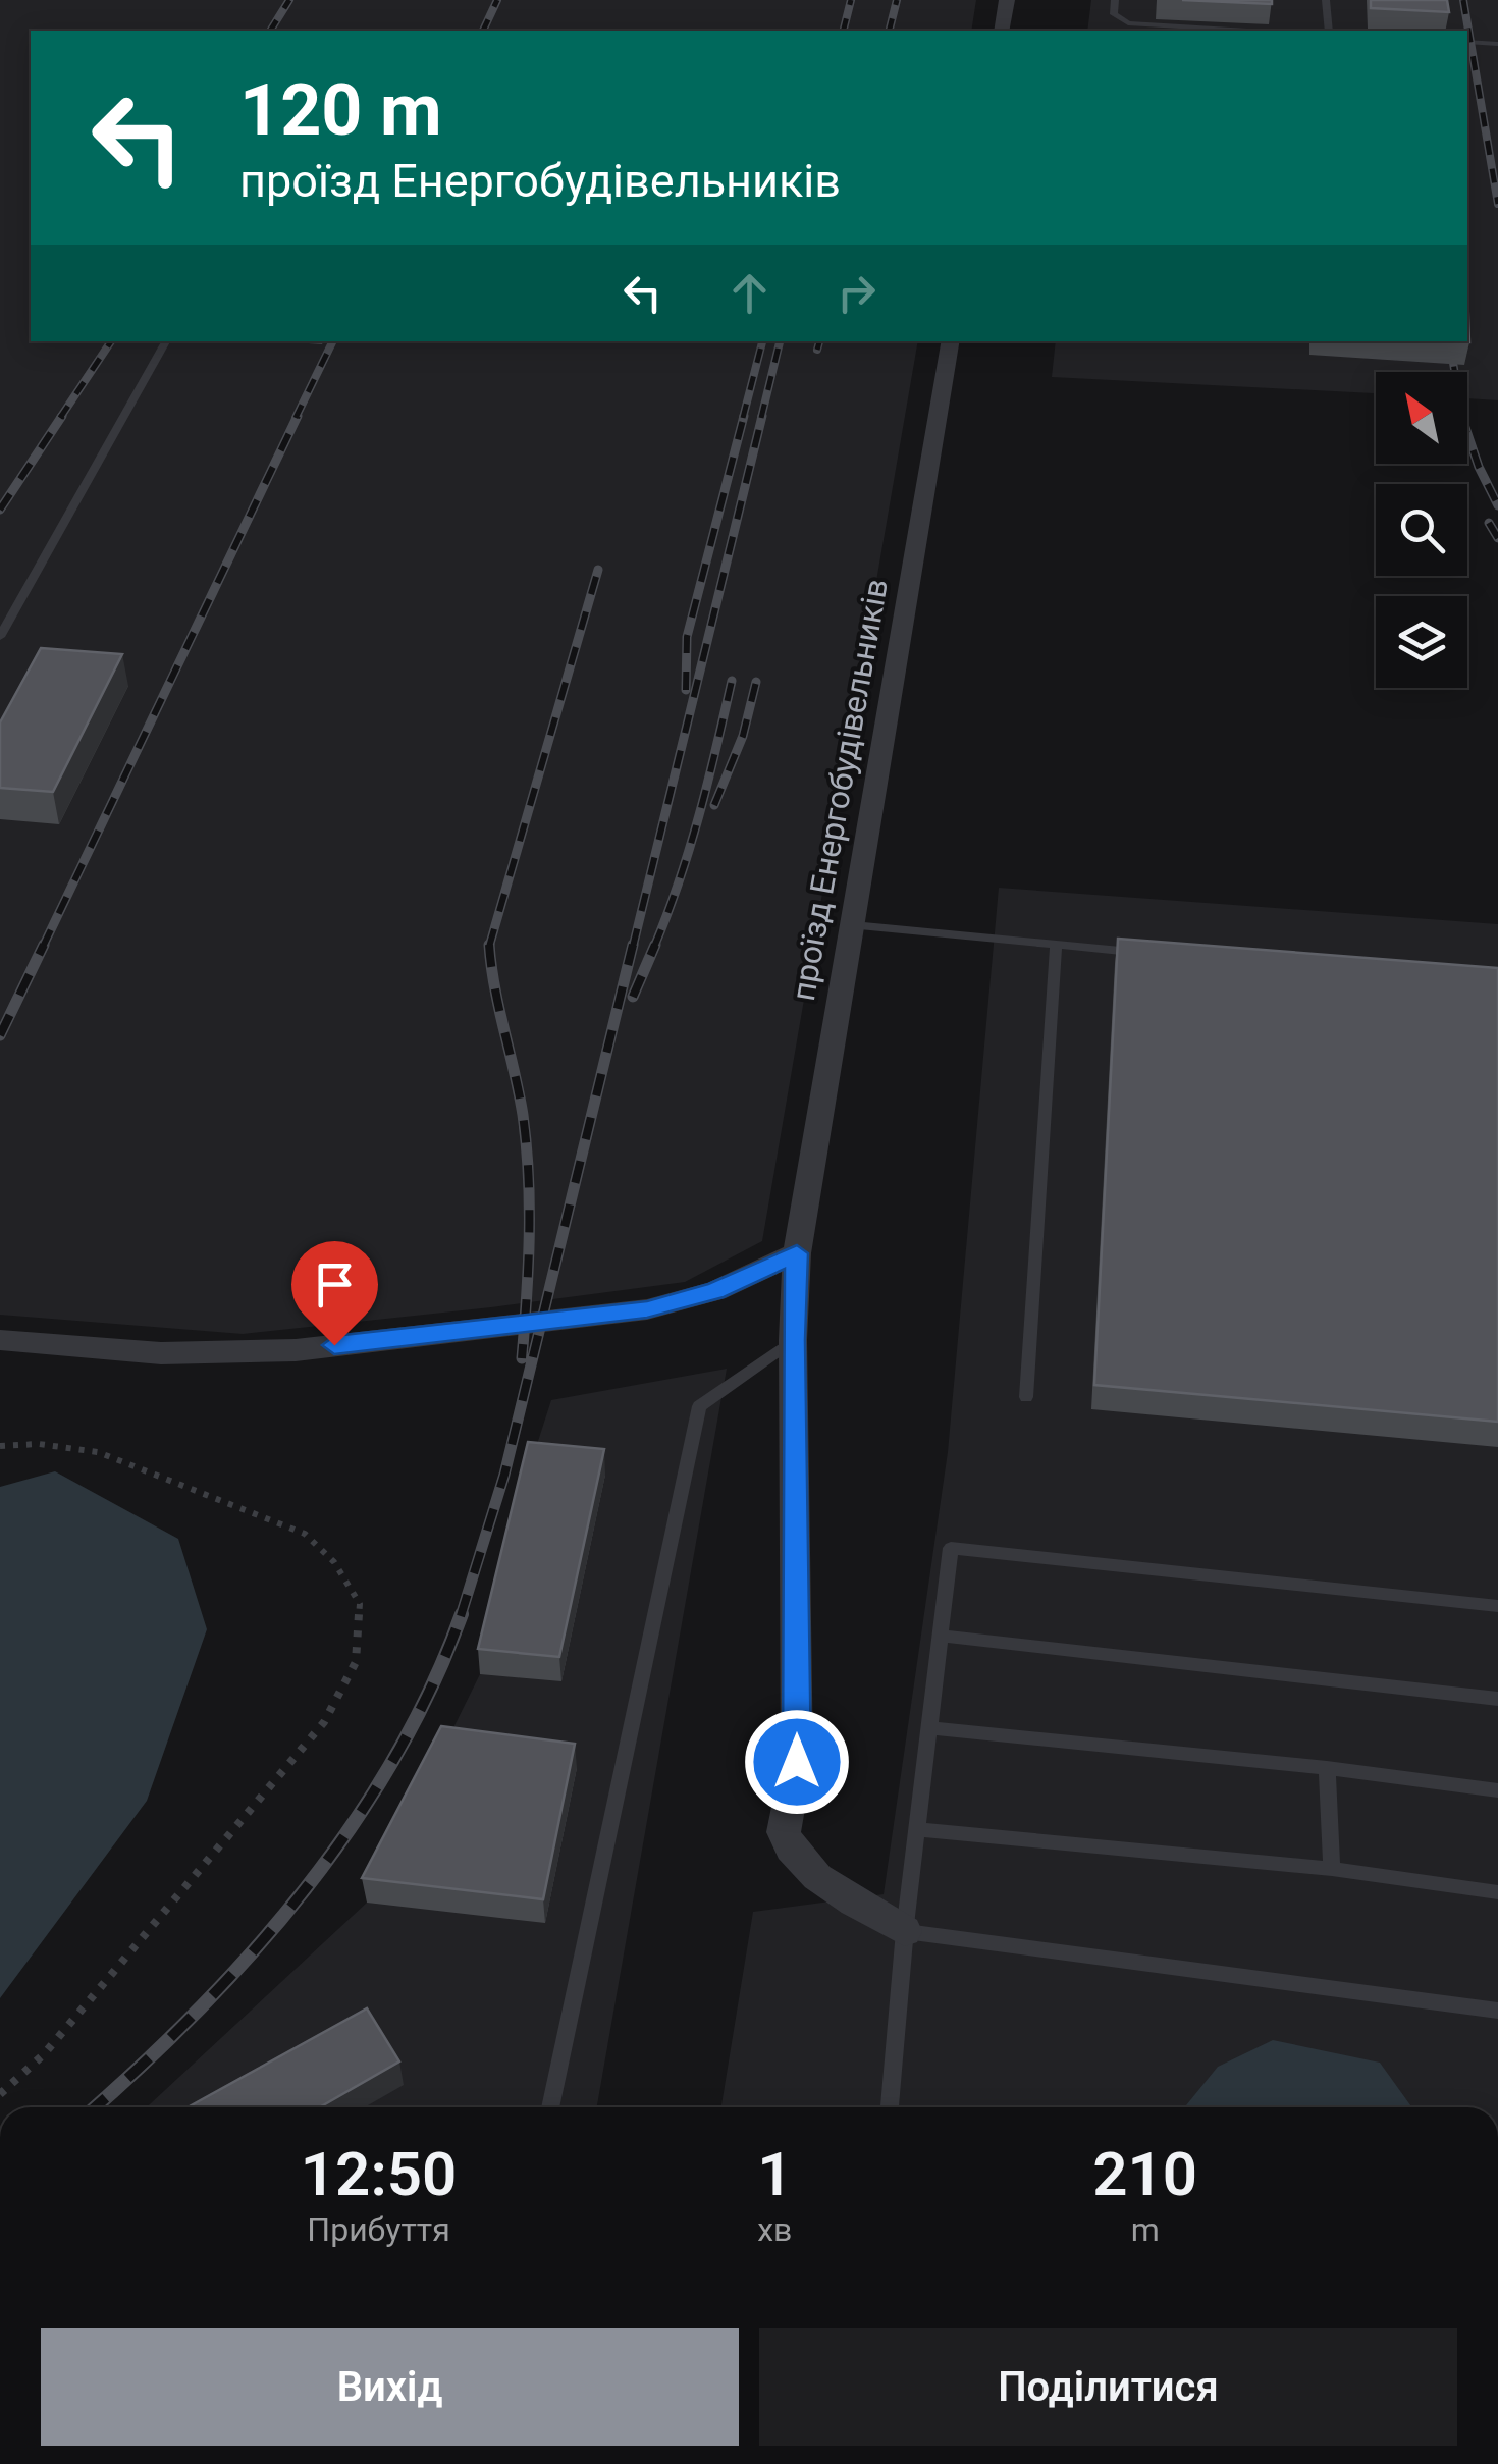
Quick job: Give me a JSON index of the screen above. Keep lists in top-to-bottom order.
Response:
{
  "streets": {
    "street": ["проїзд Енергобудівельників"]
  },
  "north": "top left",
  "page": {
    "turn": ["120 m", "проїзд Енергобудівельників"],
    "eta": [
      "12:50",
      "Прибуття",
      "1",
      "хв",
      "210",
      "m"
    ],
    "buttons": ["Вихід", "Поділитися"]
  }
}
